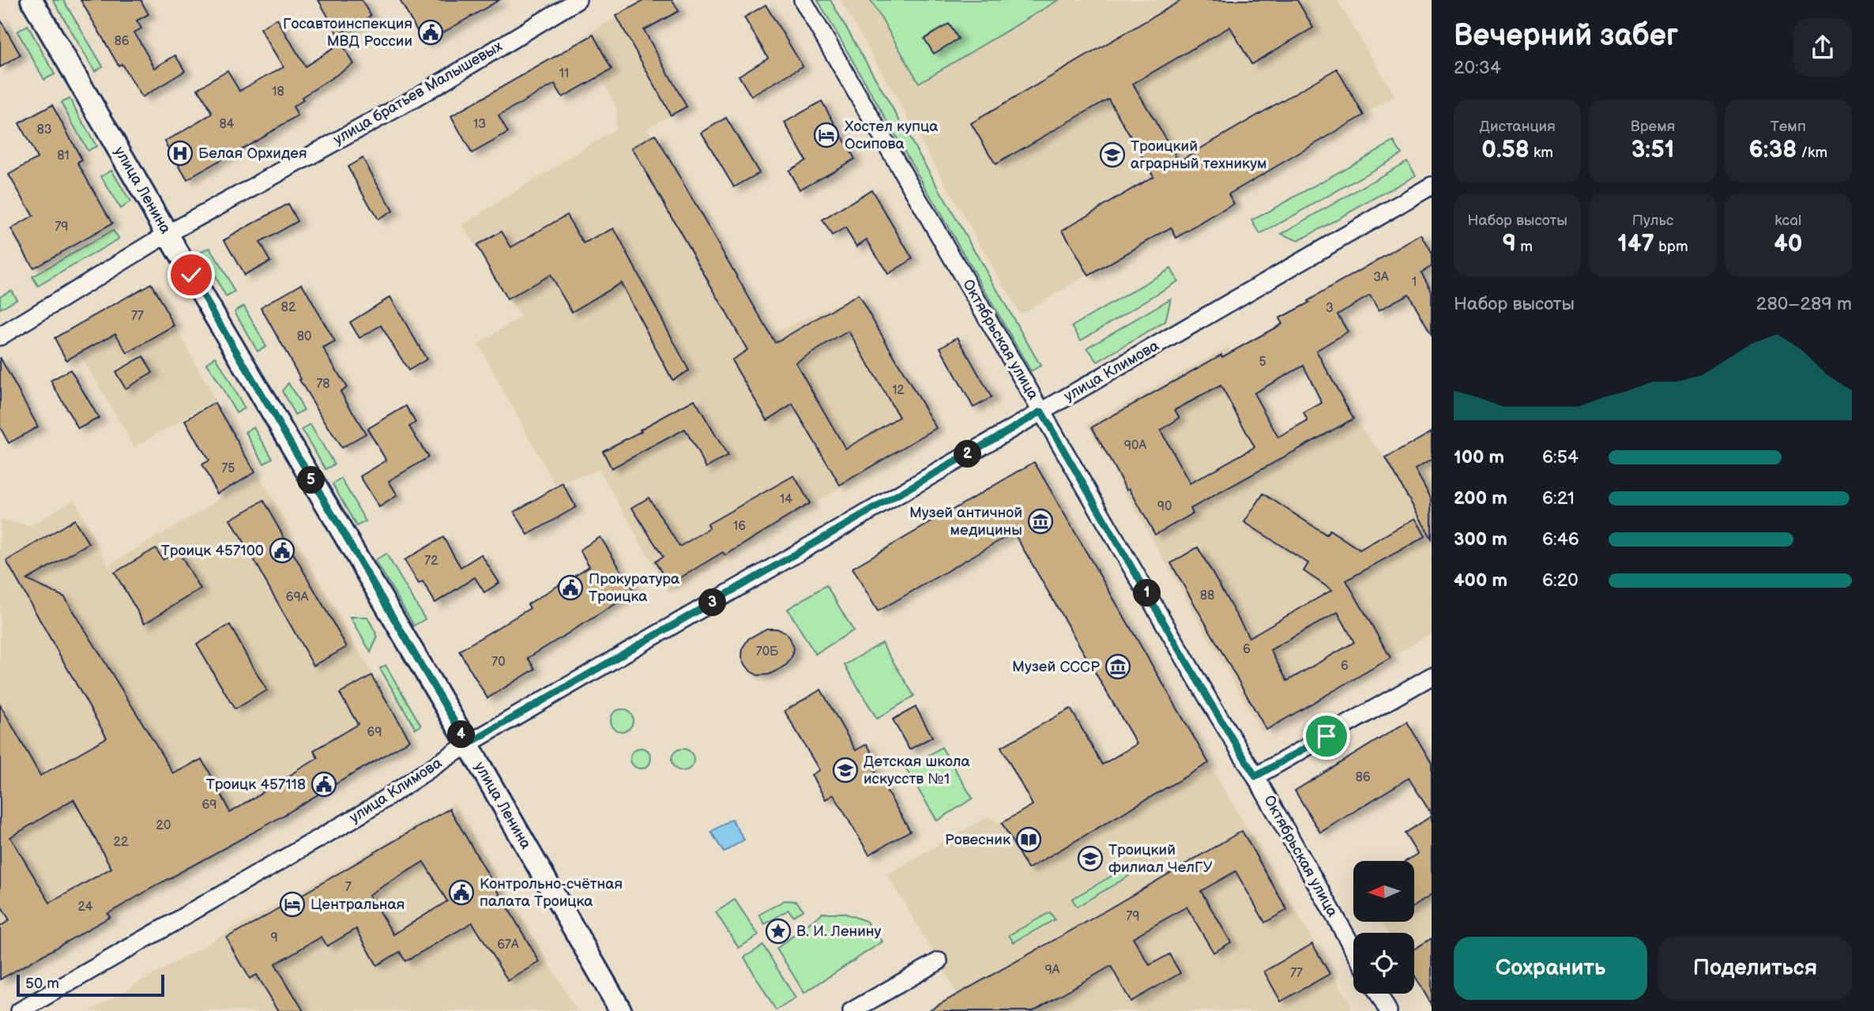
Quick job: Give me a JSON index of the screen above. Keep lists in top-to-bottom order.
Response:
{
  "streets": {
    "street": [
      "улица братьев Малышевых",
      "улица Ленина",
      "Октябрьская улица",
      "улица Климова"
    ]
  },
  "crossings": [
    ["улица братьев Малышевых", "улица Ленина"],
    ["улица Ленина", "улица Климова"],
    ["Октябрьская улица", "улица Климова"]
  ],
  "places": {
    "public building": [
      "Госавтоинспекция МВД России",
      "Троицк 457100",
      "Прокуратура Троицка",
      "Троицк 457118",
      "Контрольно-счётная палата Троицка"
    ],
    "hotel": ["Хостел купца Осипова", "Центральная"],
    "hospital": ["Белая Орхидея"],
    "school or university": ["Троицкий аграрный техникум", "Детская школа искусств №1", "Троицкий филиал ЧелГУ"],
    "museum": ["Музей античной медицины", "Музей СССР"],
    "library": ["Ровесник"],
    "place": ["В. И. Ленину"]
  },
  "house_numbers": [
    "86",
    "11",
    "18",
    "84",
    "13",
    "83",
    "81",
    "79",
    "3А",
    "1",
    "82",
    "3",
    "77",
    "80",
    "5",
    "78",
    "12",
    "90А",
    "75",
    "14",
    "90",
    "16",
    "72",
    "88",
    "69А",
    "6",
    "70Б",
    "70",
    "6",
    "69",
    "86",
    "69",
    "20",
    "22",
    "7",
    "24",
    "79",
    "9",
    "67А",
    "9А",
    "77"
  ],
  "scale_bar": "50 m",
  "north": "left",
  "page": {
    "heading": ["Вечерний забег", "20:34"],
    "stats": [
      ["Дистанция", "0.58 km"],
      ["Время", "3:51"],
      ["Темп", "6:38 /km"],
      ["Набор высоты", "9 m"],
      ["Пульс", "147 bpm"],
      ["kcal", "40"]
    ],
    "chart": ["Набор высоты", "280–289 m"],
    "list": [
      {
        "name": "100 m",
        "note": "6:54"
      },
      {
        "name": "200 m",
        "note": "6:21"
      },
      {
        "name": "300 m",
        "note": "6:46"
      },
      {
        "name": "400 m",
        "note": "6:20"
      }
    ],
    "pins": [
      "2",
      "5",
      "1",
      "3",
      "4"
    ],
    "buttons": ["Сохранить", "Поделиться"],
    "scale": "50 m"
  }
}
